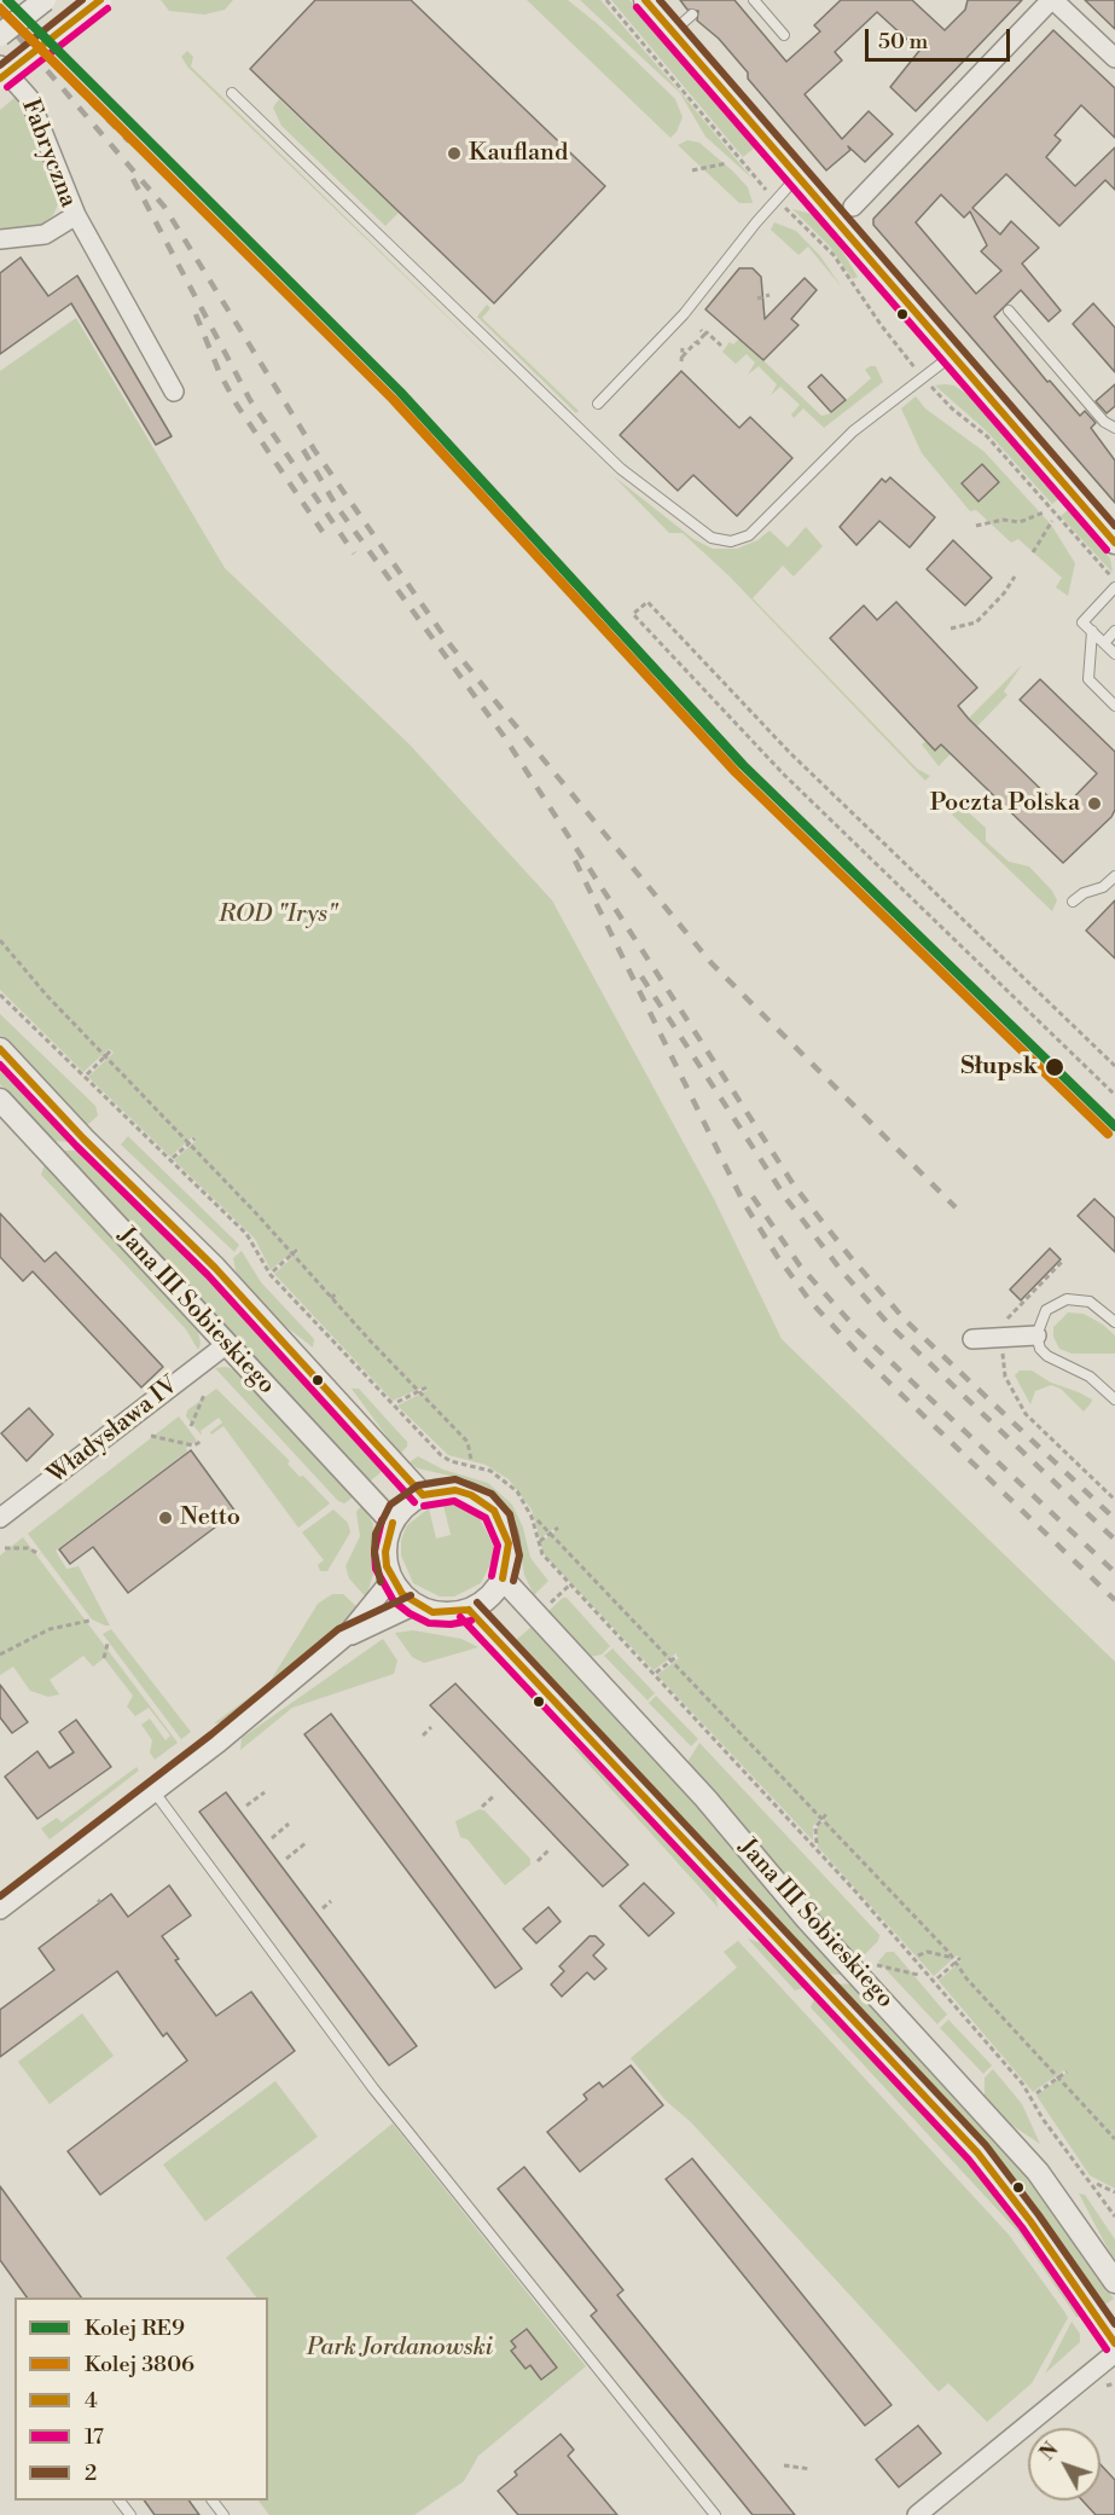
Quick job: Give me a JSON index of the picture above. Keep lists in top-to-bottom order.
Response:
{
  "streets": {
    "street": ["Fabryczna", "Jana III Sobieskiego", "Władysława IV"]
  },
  "crossings": [
    ["Jana III Sobieskiego", "Władysława IV"]
  ],
  "parks": ["ROD \"Irys\"", "Park Jordanowski"],
  "places": [
    "Kaufland",
    "Poczta Polska",
    "Słupsk",
    "Netto"
  ],
  "lines": [
    "rail line RE9",
    "transit line 4",
    "transit line 2",
    "transit line 17",
    "rail line 3806"
  ],
  "legend": [
    "Kolej RE9",
    "Kolej 3806",
    "4",
    "17",
    "2"
  ],
  "scale_bar": "50 m",
  "north": "top left"
}
